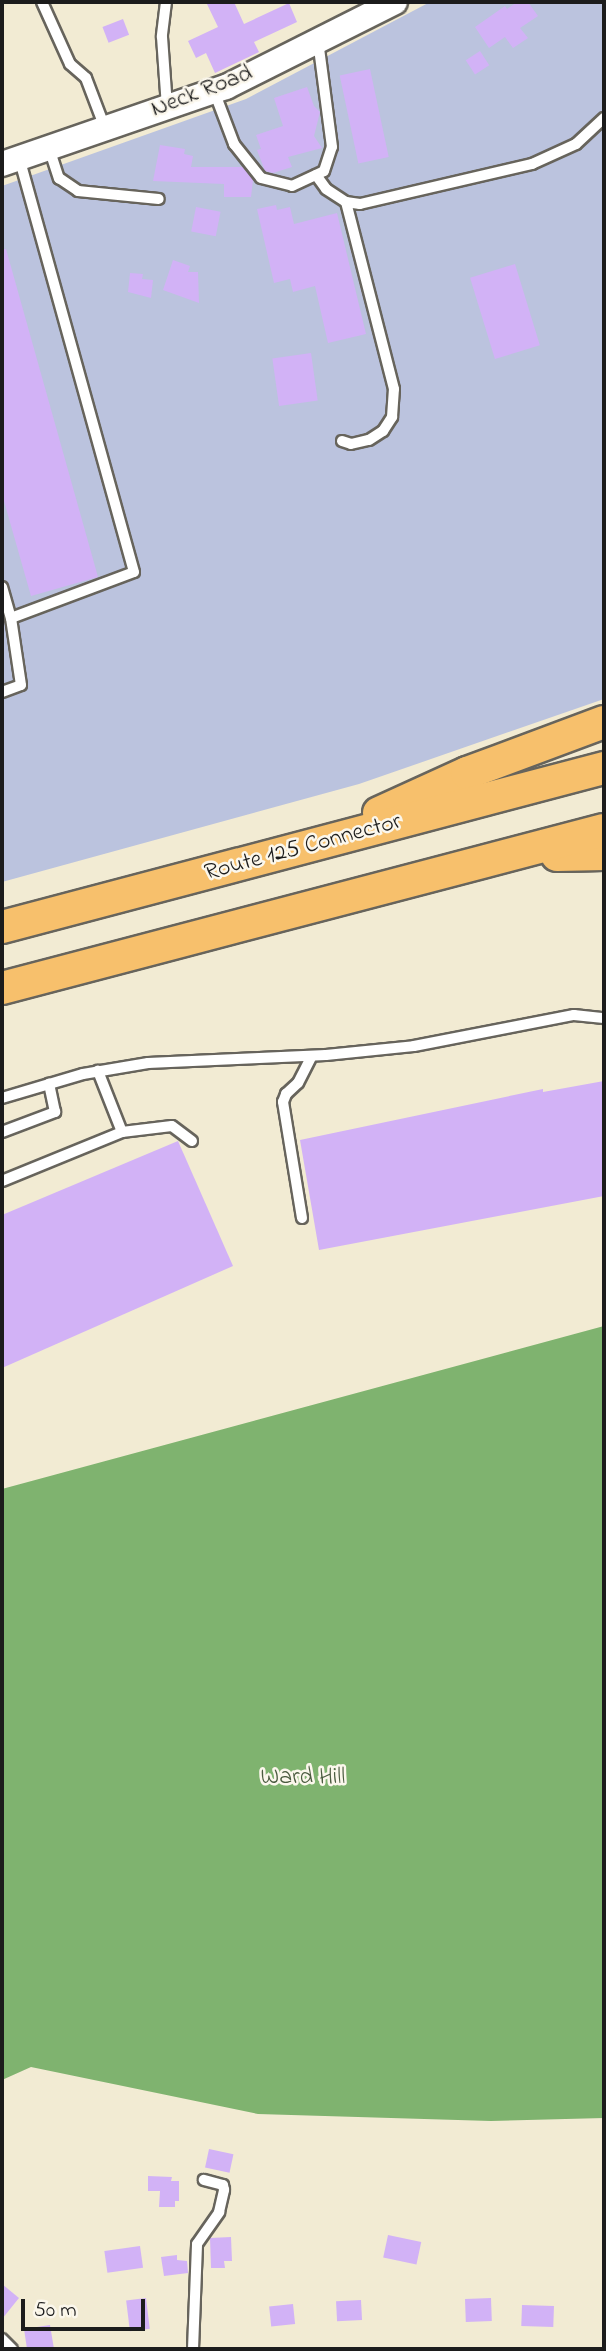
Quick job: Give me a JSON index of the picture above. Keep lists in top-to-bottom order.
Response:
{
  "streets": {
    "highway": ["Route 125 Connector"],
    "street": ["Neck Road"]
  },
  "parks": ["Ward Hill"],
  "scale_bar": "50 m"
}
